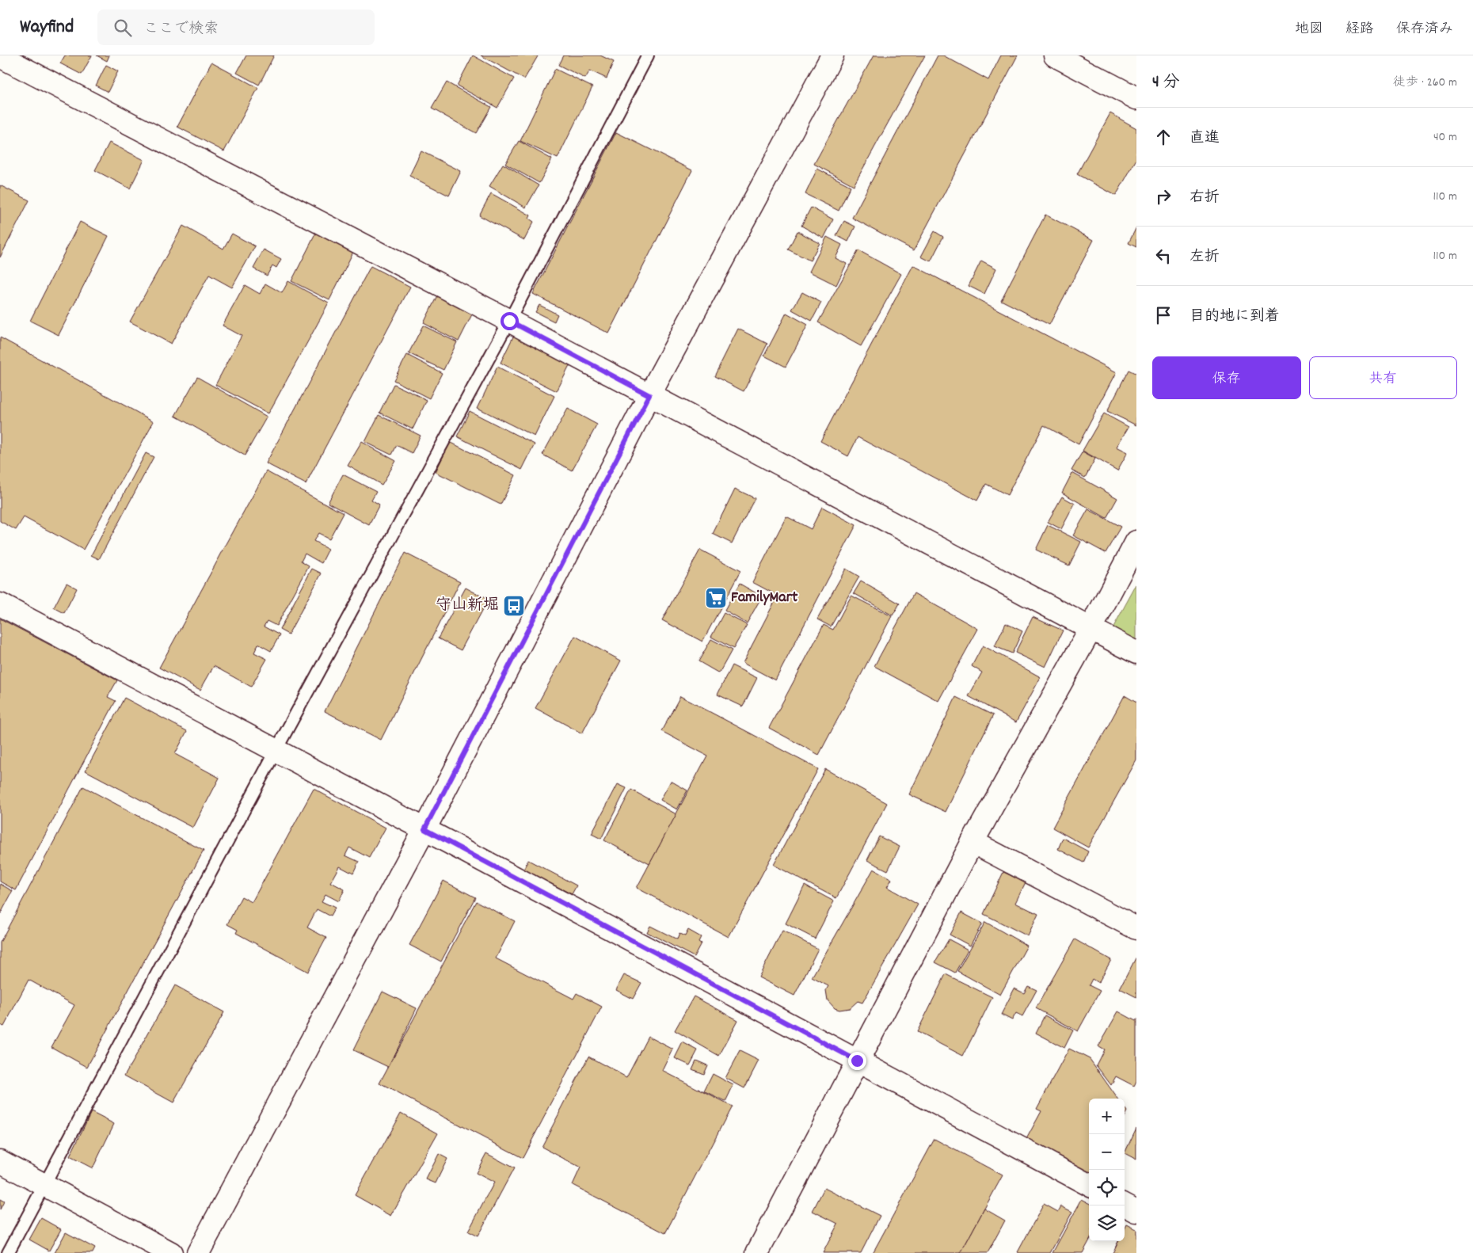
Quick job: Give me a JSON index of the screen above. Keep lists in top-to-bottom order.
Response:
{
  "places": {
    "supermarket": ["FamilyMart"],
    "bus stop": ["守山新堀"]
  },
  "page": {
    "header": "Wayfind",
    "search": "ここで検索",
    "nav": ["地図", "経路", "保存済み"],
    "heading": ["4 分", "徒歩 · 260 m"],
    "list": [
      ["直進", "40 m"],
      ["右折", "110 m"],
      ["左折", "110 m"],
      "目的地に到着"
    ],
    "buttons": ["保存", "共有"],
    "map_buttons": ["+", "−"]
  }
}
